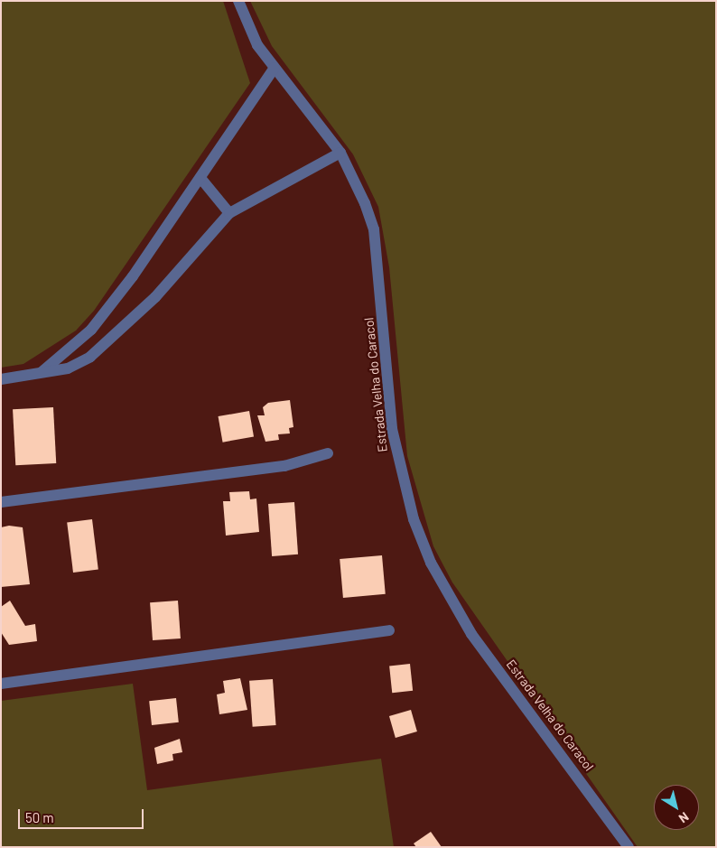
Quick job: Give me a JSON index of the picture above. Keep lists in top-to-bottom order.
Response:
{
  "streets": {
    "street": ["Estrada Velha do Caracol"]
  },
  "scale_bar": "50 m",
  "north": "bottom right"
}
